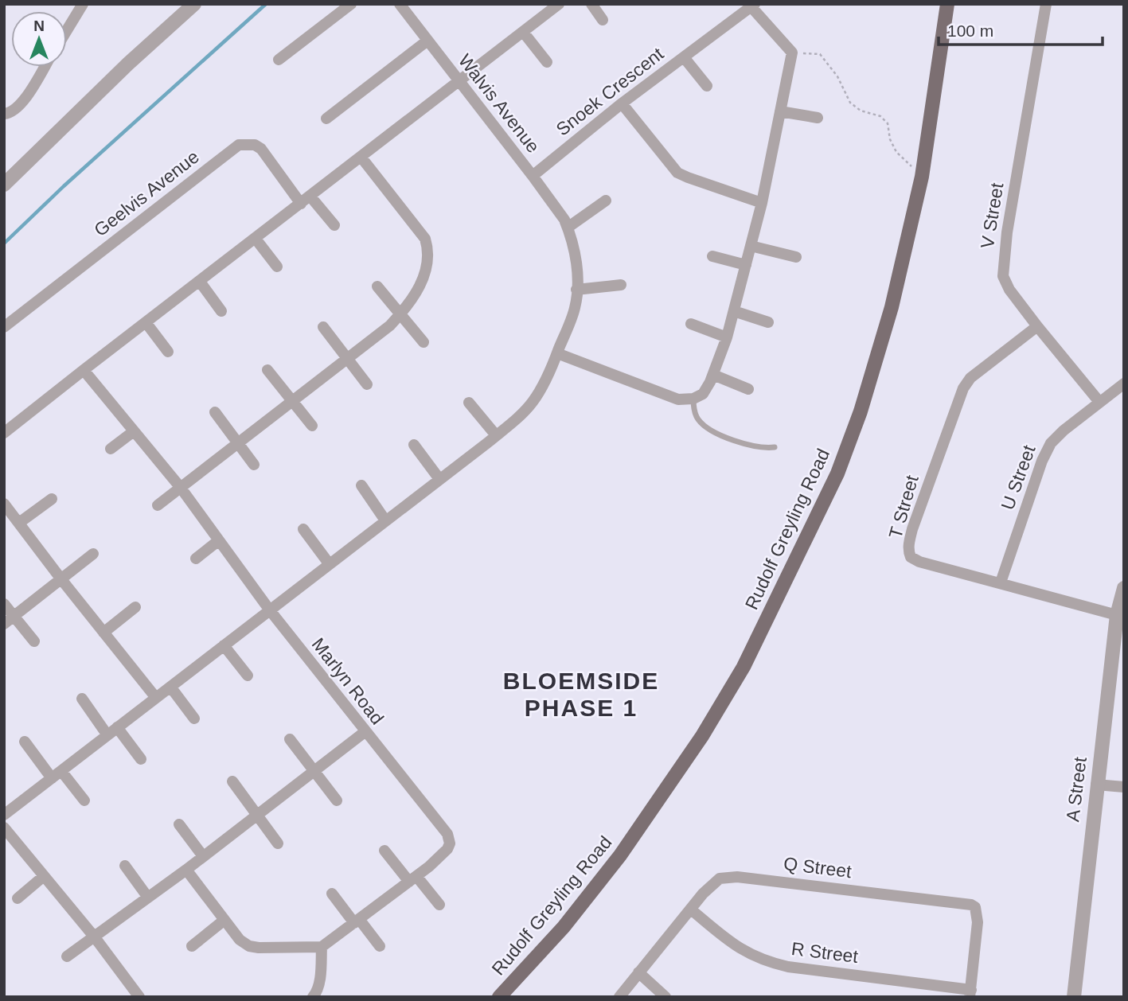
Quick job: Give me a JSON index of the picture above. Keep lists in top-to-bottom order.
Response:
{
  "streets": {
    "main road": ["Rudolf Greyling Road"],
    "street": [
      "Snoek Crescent",
      "Walvis Avenue",
      "Geelvis Avenue",
      "V Street",
      "U Street",
      "T Street",
      "Marlyn Road",
      "A Street",
      "Q Street",
      "R Street"
    ]
  },
  "crossings": [
    ["Snoek Crescent", "Walvis Avenue"],
    ["Walvis Avenue", "Marlyn Road"],
    ["V Street", "U Street"],
    ["V Street", "T Street"],
    ["U Street", "T Street"],
    ["T Street", "A Street"],
    ["Q Street", "R Street"]
  ],
  "districts": ["BLOEMSIDE PHASE 1"],
  "scale_bar": "100 m",
  "north": "top"
}
